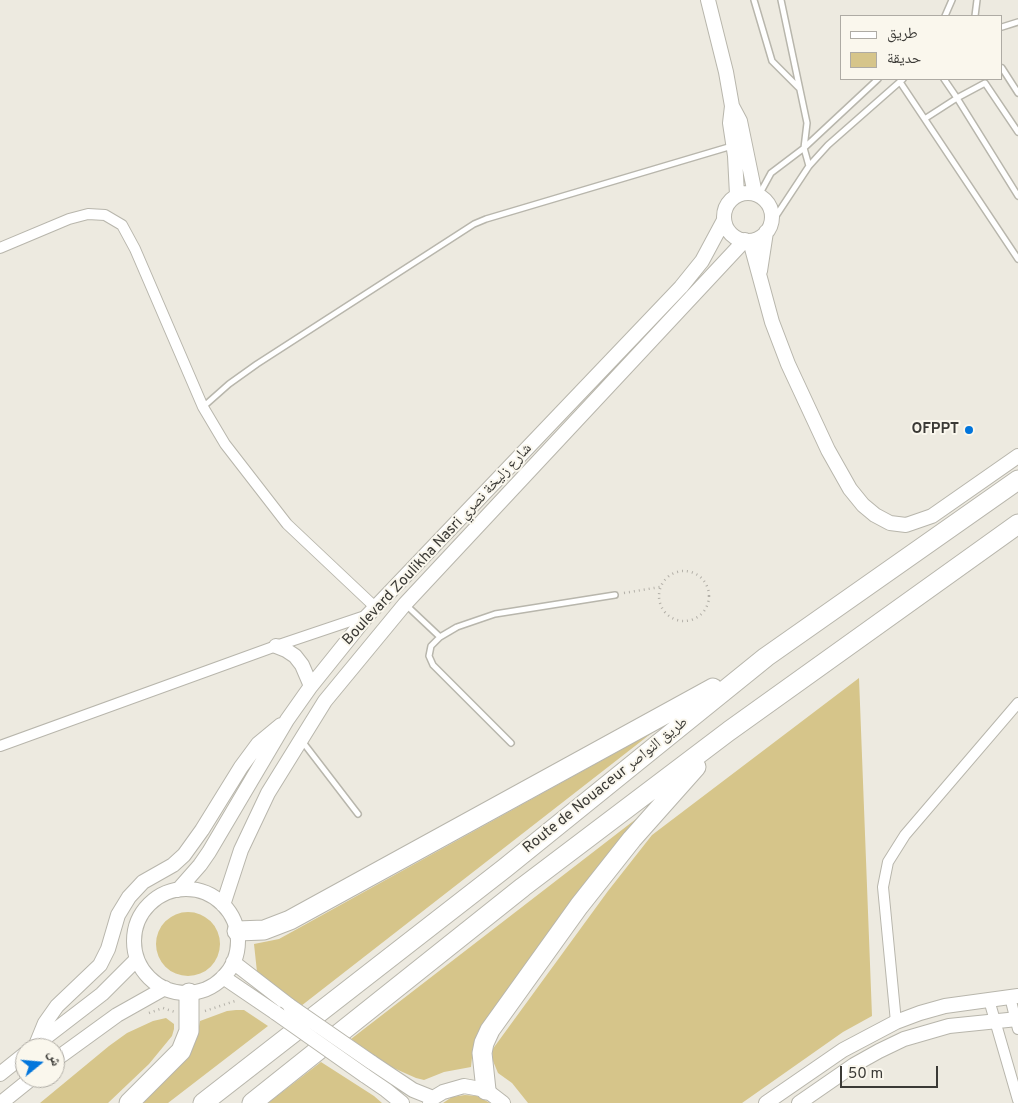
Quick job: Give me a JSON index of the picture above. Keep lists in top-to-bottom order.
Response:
{
  "streets": {
    "highway": ["Route de Nouaceur طريق النواصر"],
    "street": ["Boulevard Zoulikha Nasri شارع زليخة نصري"]
  },
  "places": ["OFPPT"],
  "legend": ["طريق", "حديقة"],
  "scale_bar": "50 m",
  "north": "right"
}
